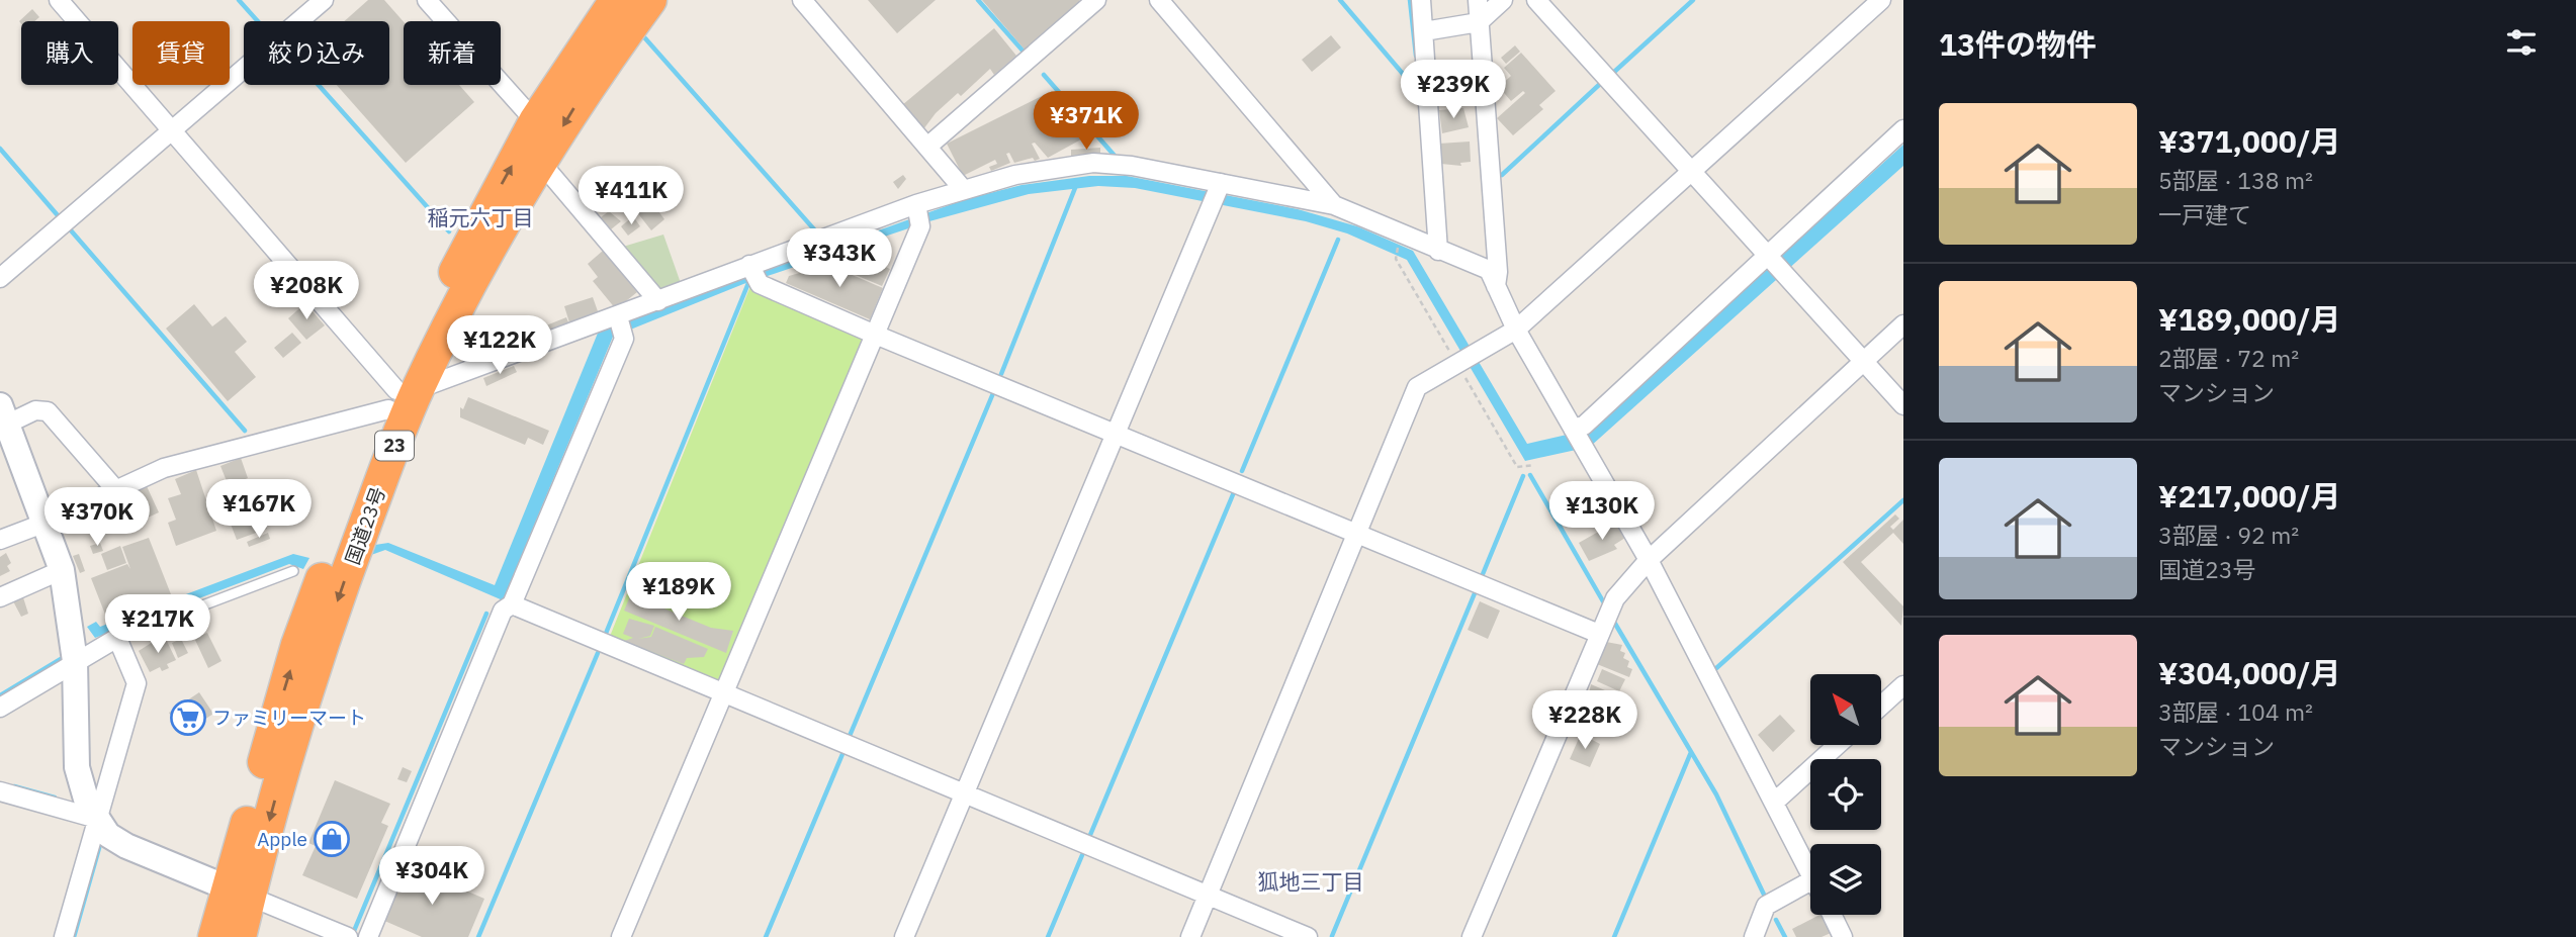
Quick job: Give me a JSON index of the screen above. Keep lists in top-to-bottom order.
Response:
{
  "streets": {
    "highway": ["23", "国道23号"]
  },
  "districts": ["稲元六丁目", "狐地三丁目"],
  "places": {
    "supermarket": ["ファミリーマート"],
    "shop": ["Apple"]
  },
  "north": "top left",
  "page": {
    "heading": "13件の物件",
    "chip": [
      "購入",
      "賃貸",
      "絞り込み",
      "新着"
    ],
    "price": [
      "¥239K",
      "¥371K",
      "¥411K",
      "¥343K",
      "¥208K",
      "¥122K",
      "¥167K",
      "¥130K",
      "¥370K",
      "¥189K",
      "¥217K",
      "¥228K",
      "¥304K"
    ],
    "list": [
      {
        "name": "¥371,000/月",
        "note": "5部屋 · 138 m² · 一戸建て"
      },
      {
        "name": "¥189,000/月",
        "note": "2部屋 · 72 m² · マンション"
      },
      {
        "name": "¥217,000/月",
        "note": "3部屋 · 92 m² · 国道23号"
      },
      {
        "name": "¥304,000/月",
        "note": "3部屋 · 104 m² · マンション"
      }
    ]
  }
}
